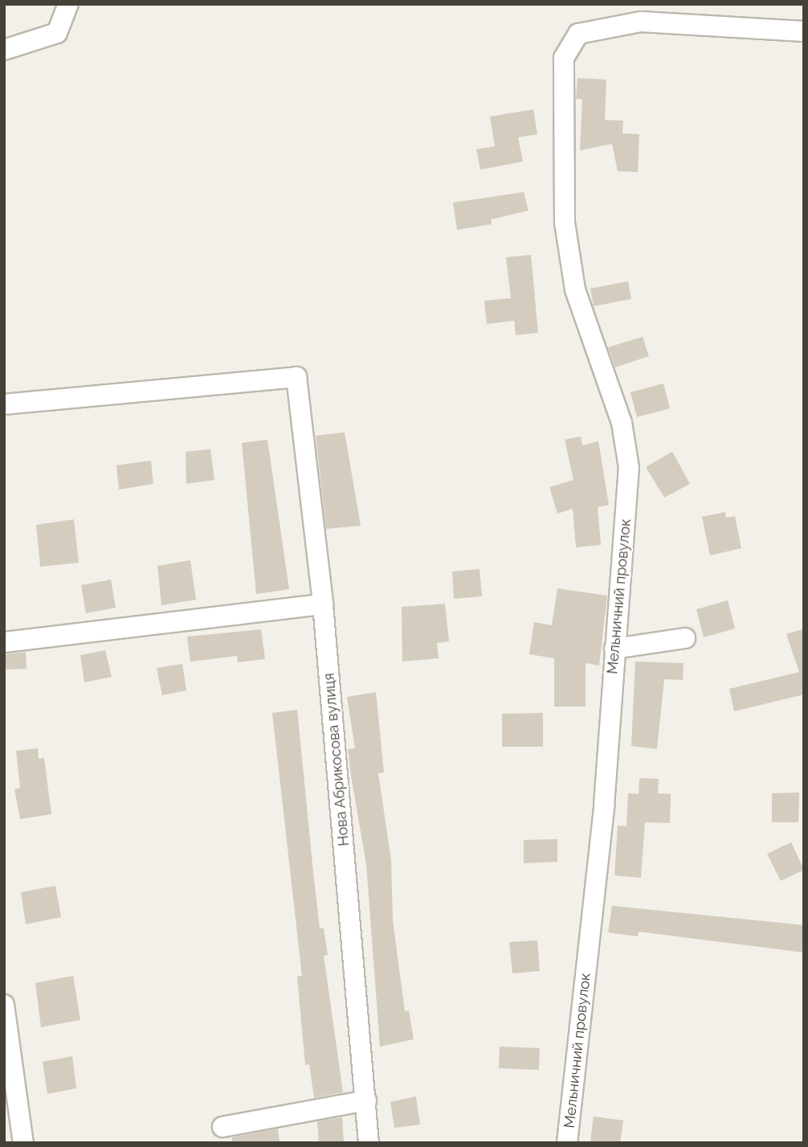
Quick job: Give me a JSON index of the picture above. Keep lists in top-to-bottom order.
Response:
{
  "streets": {
    "street": ["Мельничний провулок", "Нова Абрикосова вулиця"]
  }
}
